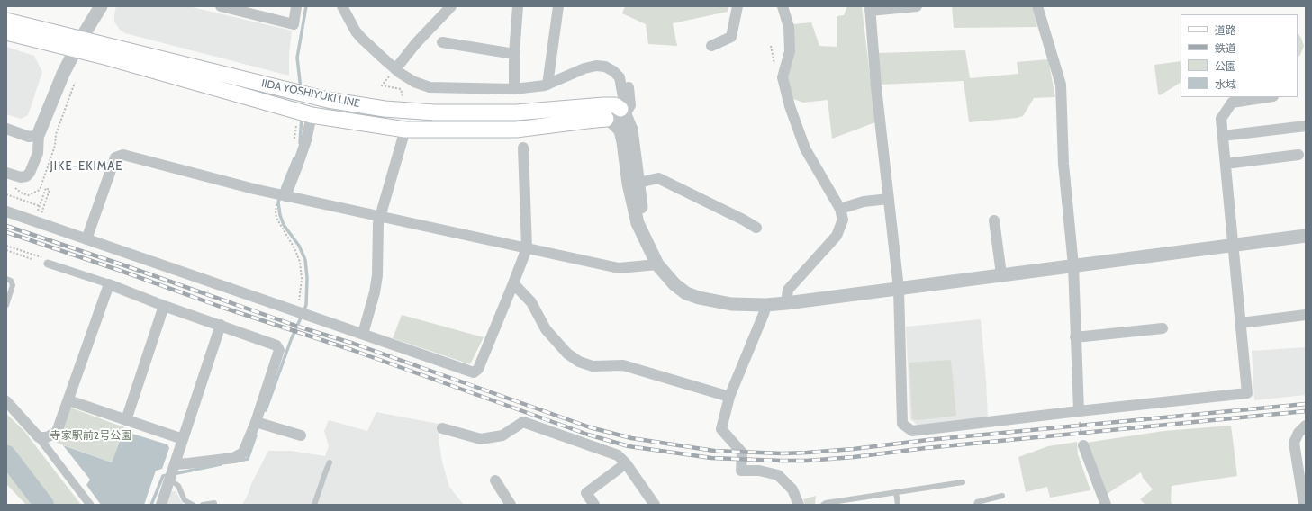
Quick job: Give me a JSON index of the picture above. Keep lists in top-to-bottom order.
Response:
{
  "streets": {
    "main road": ["IIDA YOSHIYUKI LINE"]
  },
  "districts": ["JIKE-EKIMAE"],
  "parks": ["寺家駅前2号公園"],
  "legend": [
    "道路",
    "鉄道",
    "公園",
    "水域"
  ]
}
